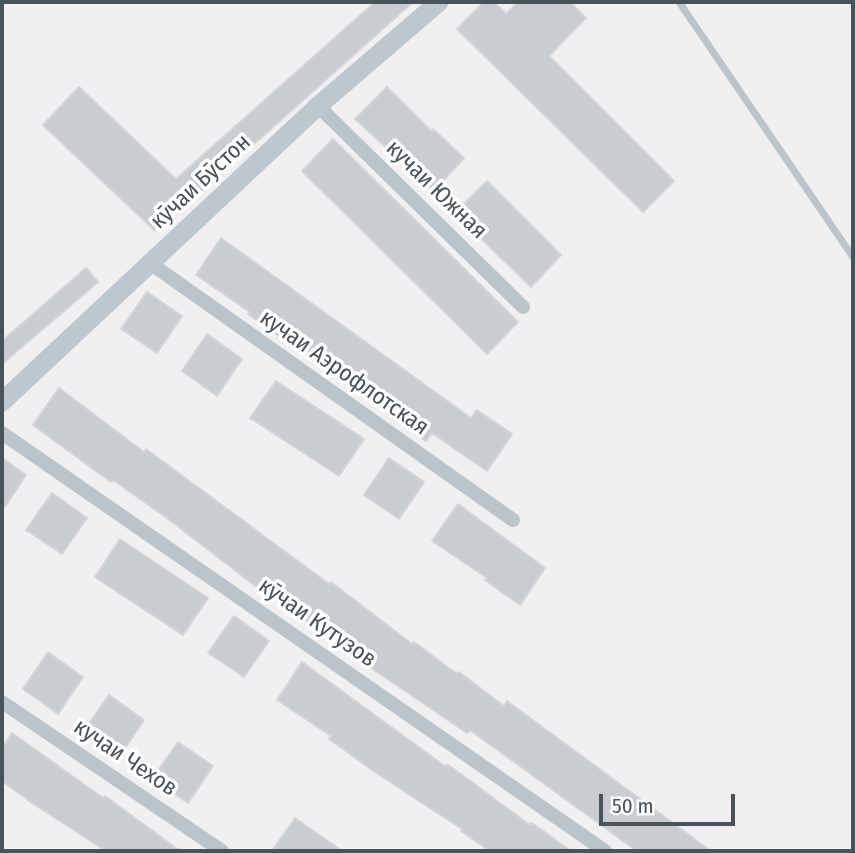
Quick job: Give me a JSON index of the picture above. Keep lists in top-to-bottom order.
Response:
{
  "streets": {
    "main road": ["кӯчаи Бӯстон"],
    "street": [
      "кучаи Южная",
      "кучаи Аэрофлотская",
      "кӯчаи Кутузов",
      "кучаи Чехов"
    ]
  },
  "crossings": [
    ["кӯчаи Бӯстон", "кучаи Южная"],
    ["кӯчаи Бӯстон", "кучаи Аэрофлотская"]
  ],
  "scale_bar": "50 m"
}
